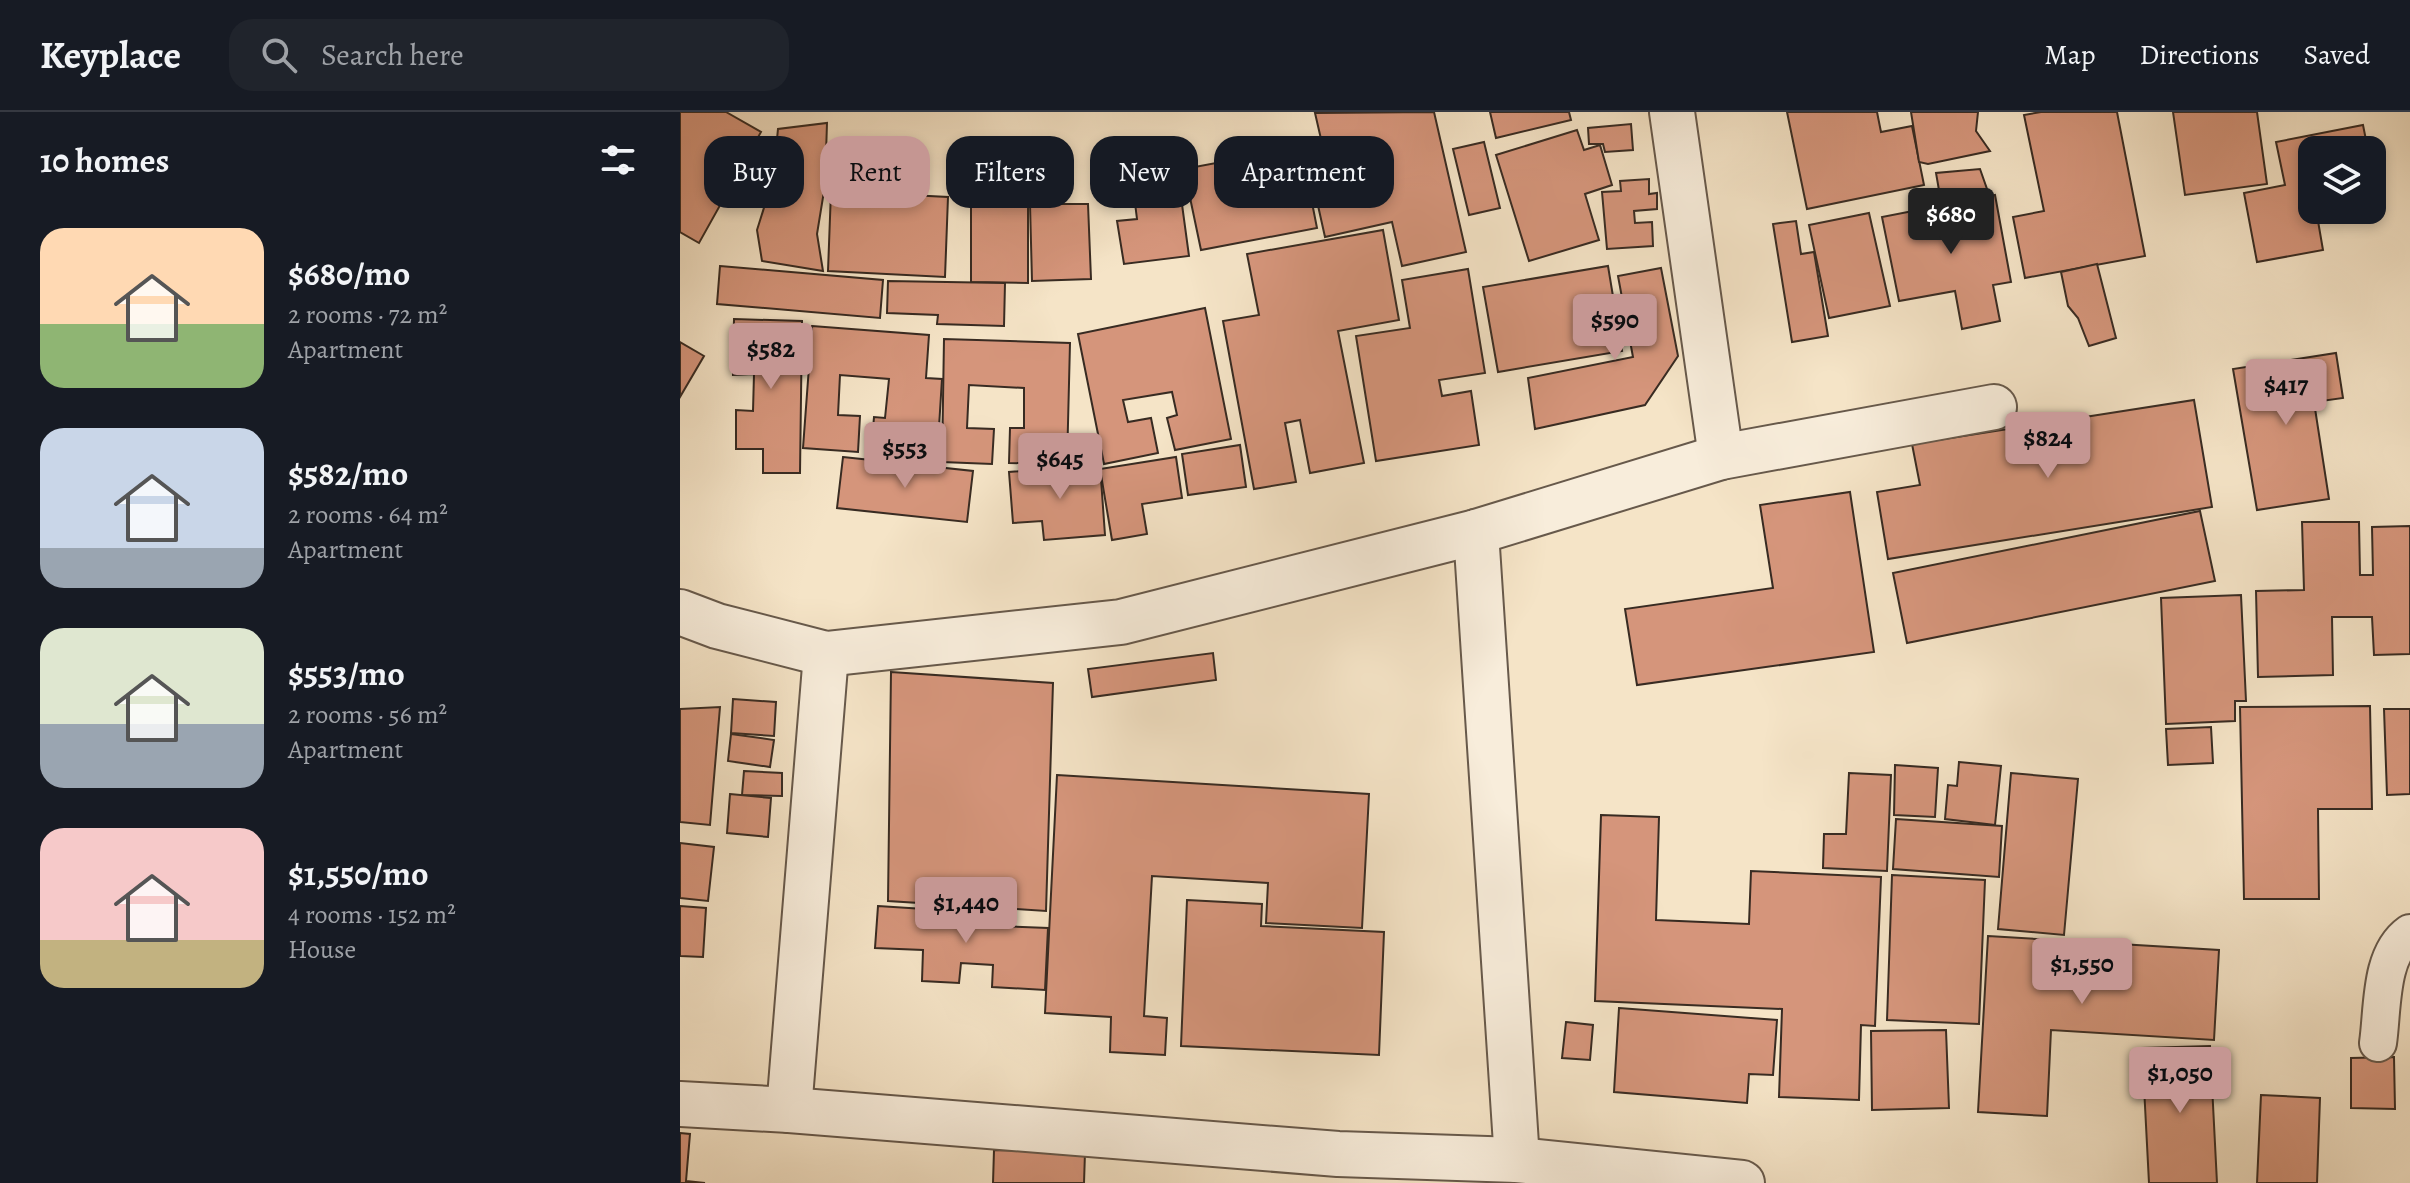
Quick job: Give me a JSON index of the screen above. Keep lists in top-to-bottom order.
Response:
{
  "page": {
    "header": "Keyplace",
    "search": "Search here",
    "nav": ["Map", "Directions", "Saved"],
    "heading": "10 homes",
    "chip": [
      "Buy",
      "Rent",
      "Filters",
      "New",
      "Apartment"
    ],
    "price": [
      "$680",
      "$590",
      "$582",
      "$417",
      "$824",
      "$553",
      "$645",
      "$1,440",
      "$1,550",
      "$1,050"
    ],
    "list": [
      {
        "name": "$680/mo",
        "note": "2 rooms · 72 m² · Apartment"
      },
      {
        "name": "$582/mo",
        "note": "2 rooms · 64 m² · Apartment"
      },
      {
        "name": "$553/mo",
        "note": "2 rooms · 56 m² · Apartment"
      },
      {
        "name": "$1,550/mo",
        "note": "4 rooms · 152 m² · House"
      }
    ]
  }
}
